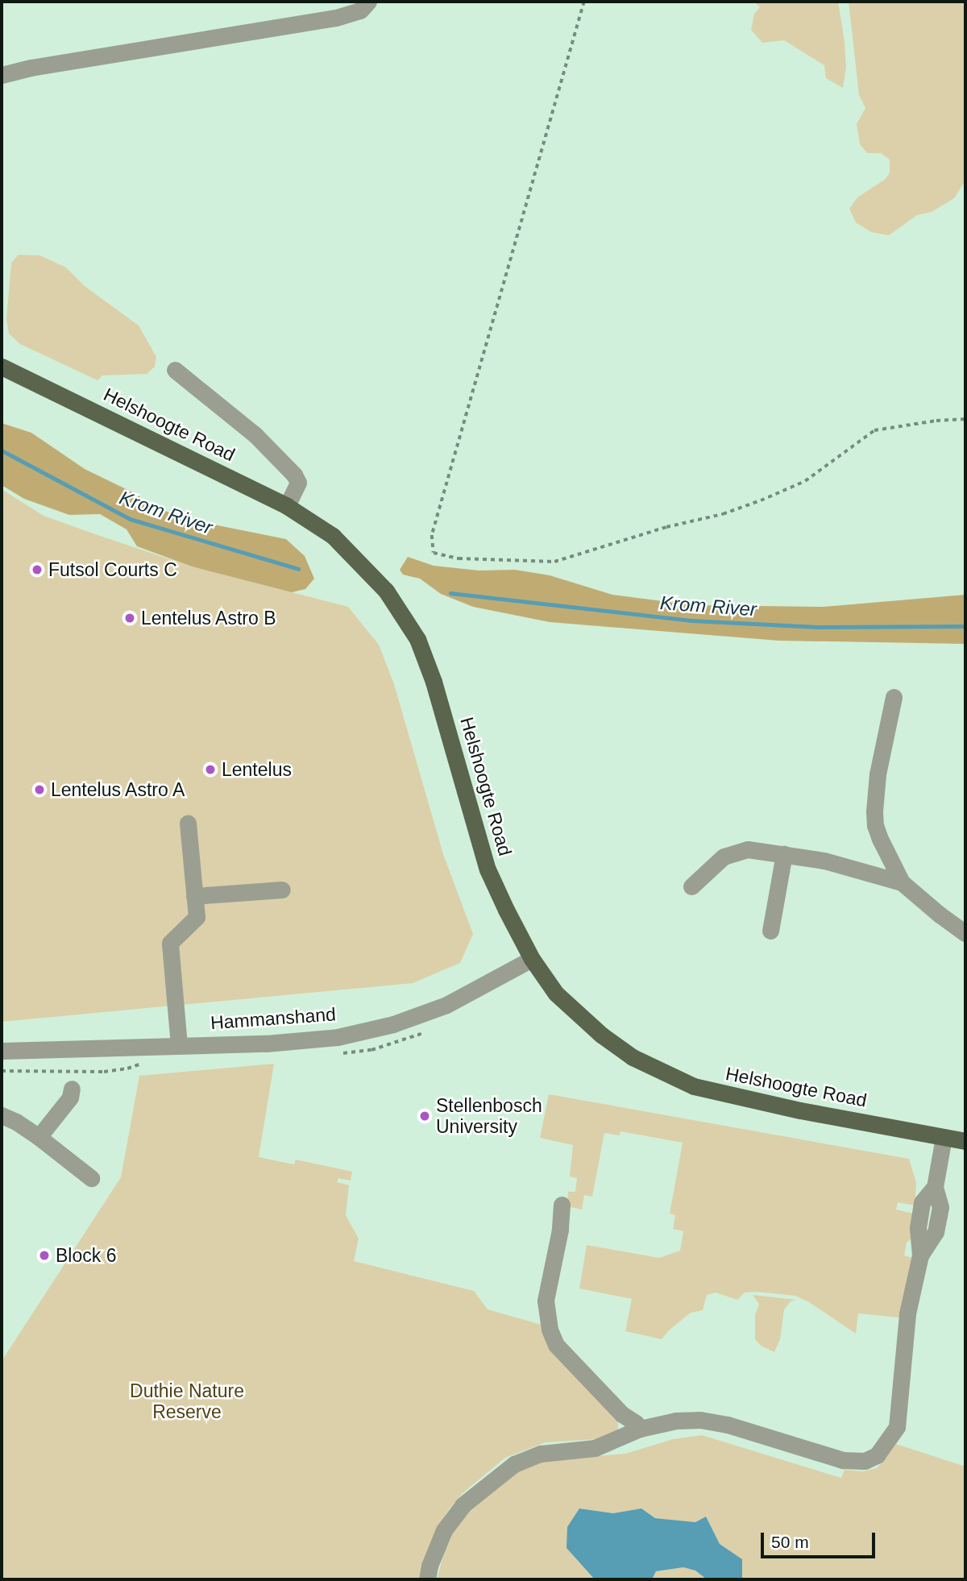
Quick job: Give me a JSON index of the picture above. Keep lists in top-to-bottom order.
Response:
{
  "streets": {
    "main road": ["Helshoogte Road"],
    "street": ["Hammanshand"]
  },
  "crossings": [
    ["Helshoogte Road", "Hammanshand"]
  ],
  "water": ["Krom River"],
  "parks": ["Duthie Nature Reserve"],
  "places": [
    "Futsol Courts C",
    "Lentelus Astro B",
    "Lentelus",
    "Lentelus Astro A",
    "Stellenbosch University",
    "Block 6"
  ],
  "scale_bar": "50 m"
}
